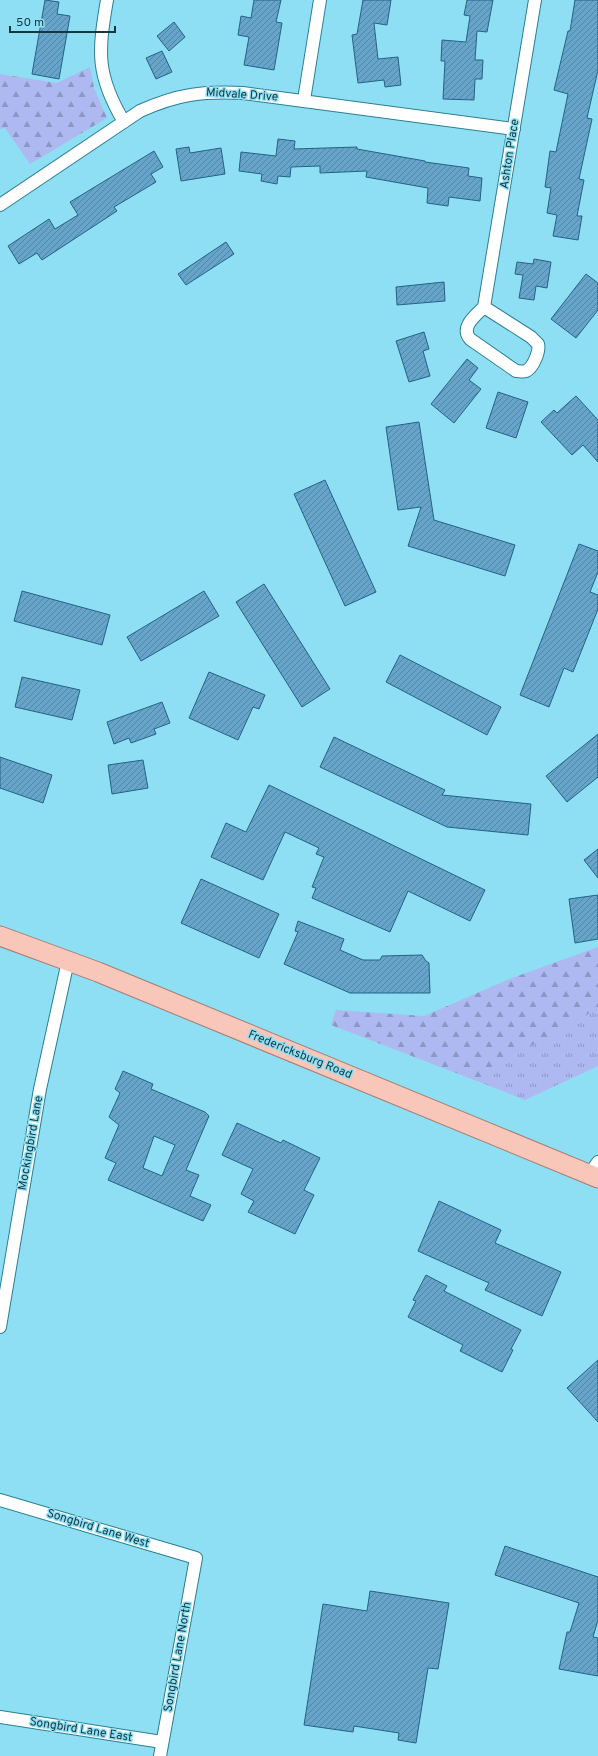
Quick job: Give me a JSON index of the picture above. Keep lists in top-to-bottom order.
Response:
{
  "streets": {
    "main road": ["Fredericksburg Road"],
    "street": [
      "Midvale Drive",
      "Ashton Place",
      "Mockingbird Lane",
      "Songbird Lane West",
      "Songbird Lane North",
      "Songbird Lane East"
    ]
  },
  "crossings": [
    ["Midvale Drive", "Ashton Place"],
    ["Fredericksburg Road", "Mockingbird Lane"],
    ["Songbird Lane West", "Songbird Lane North"],
    ["Songbird Lane North", "Songbird Lane East"]
  ],
  "scale_bar": "50 m"
}
